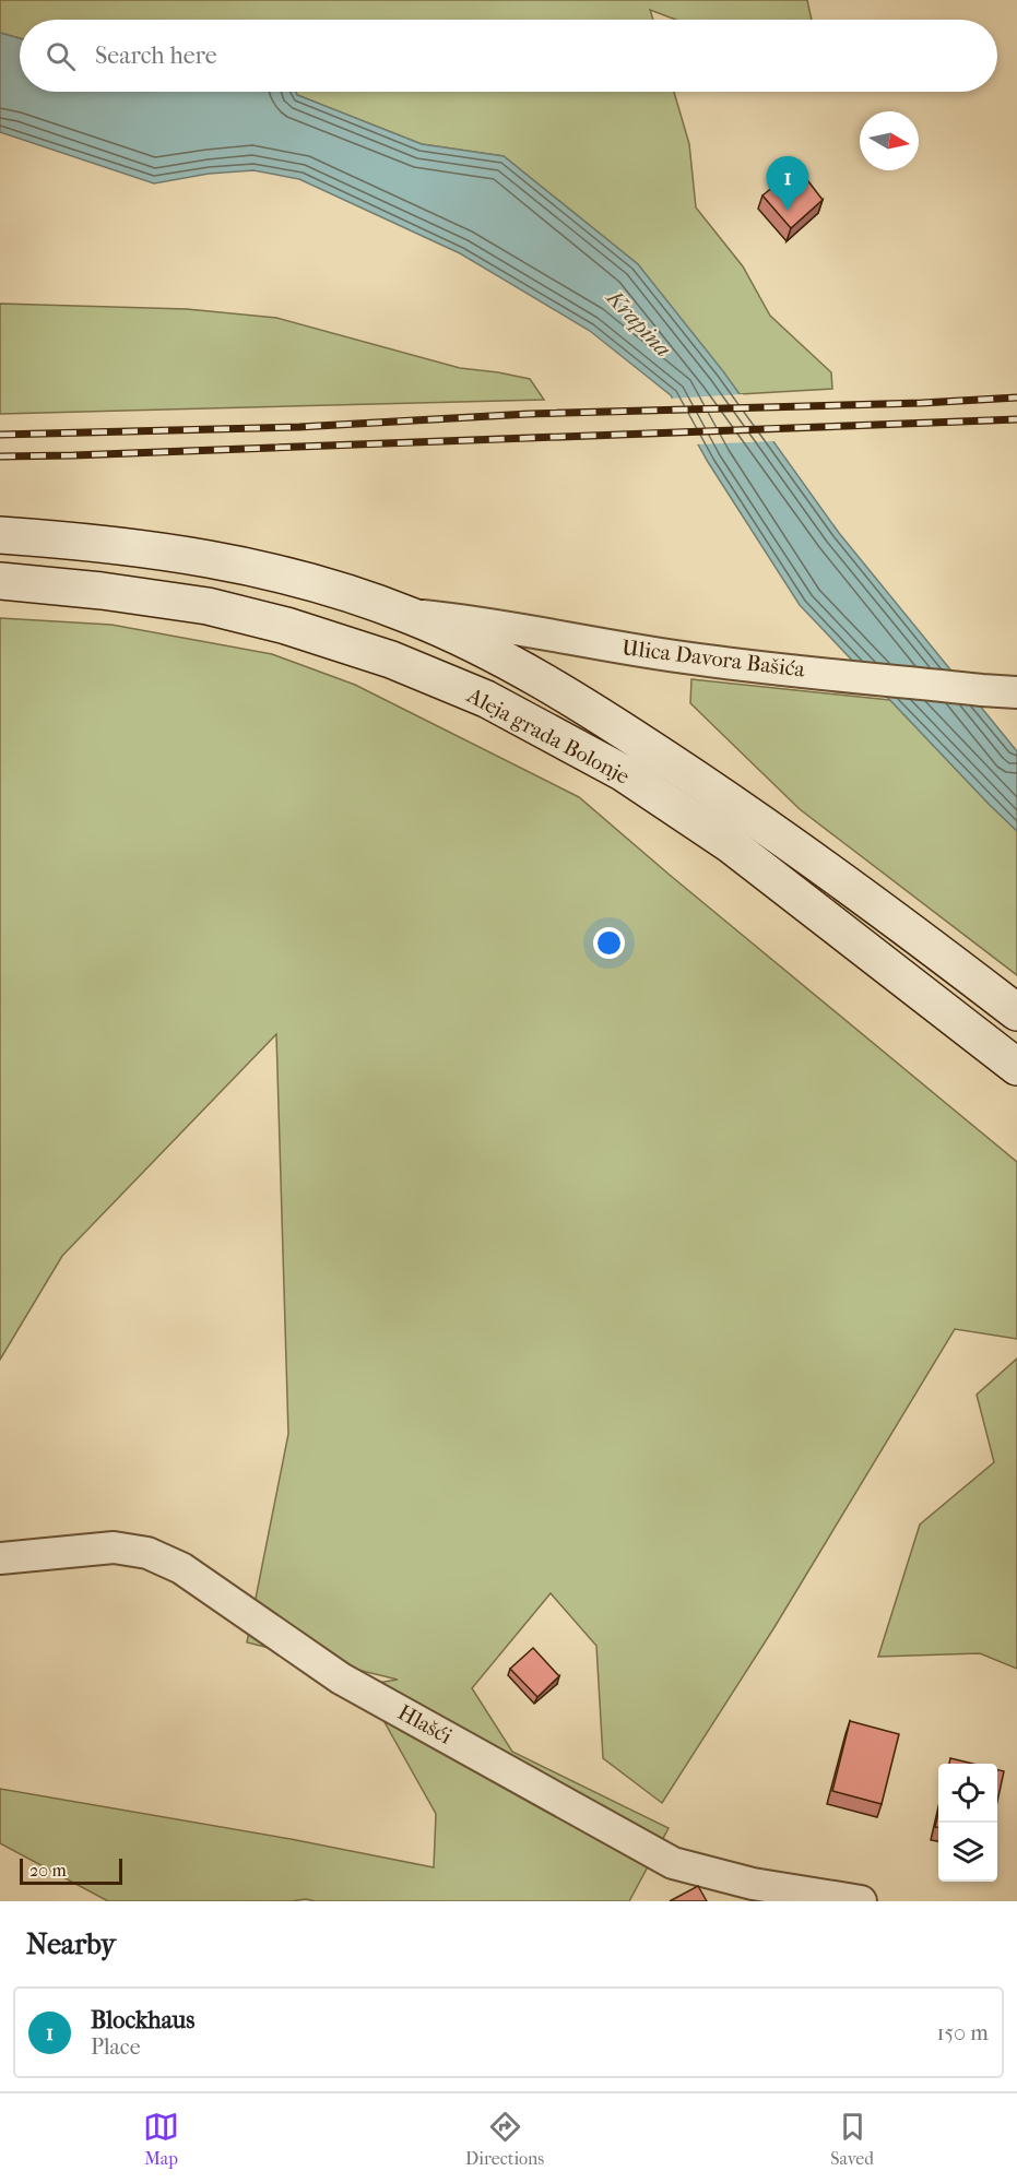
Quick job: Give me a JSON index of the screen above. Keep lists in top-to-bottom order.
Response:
{
  "streets": {
    "main road": ["Aleja grada Bolonje"],
    "street": ["Ulica Davora Bašića", "Hlašći"]
  },
  "crossings": [
    ["Ulica Davora Bašića", "Aleja grada Bolonje"]
  ],
  "water": ["Krapina"],
  "scale_bar": "20 m",
  "north": "right",
  "page": {
    "search": "Search here",
    "pins": "1",
    "scale": "20 m",
    "heading": "Nearby",
    "list": [
      {
        "mark": "1",
        "name": "Blockhaus",
        "note": "Place",
        "value": "150 m"
      }
    ],
    "nav": ["Map", "Directions", "Saved"]
  }
}
